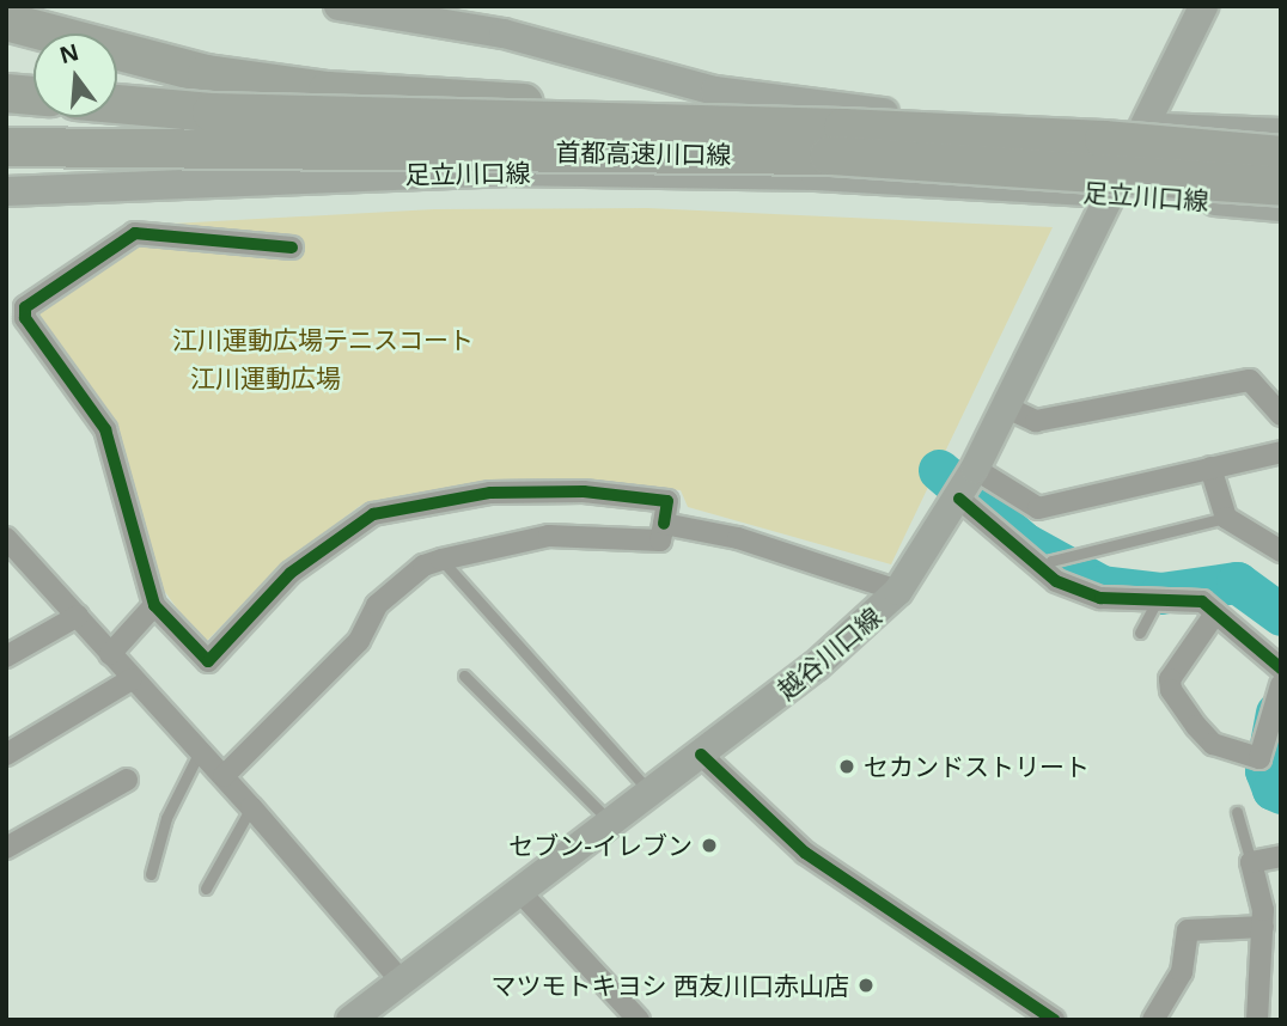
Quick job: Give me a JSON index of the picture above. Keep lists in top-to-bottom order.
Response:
{
  "streets": {
    "highway": ["首都高速川口線"],
    "main road": ["足立川口線", "越谷川口線"]
  },
  "crossings": [
    ["足立川口線", "越谷川口線"]
  ],
  "parks": ["江川運動広場テニスコート", "江川運動広場"],
  "places": ["セカンドストリート", "セブン-イレブン", "マツモトキヨシ 西友川口赤山店"],
  "north": "top"
}
